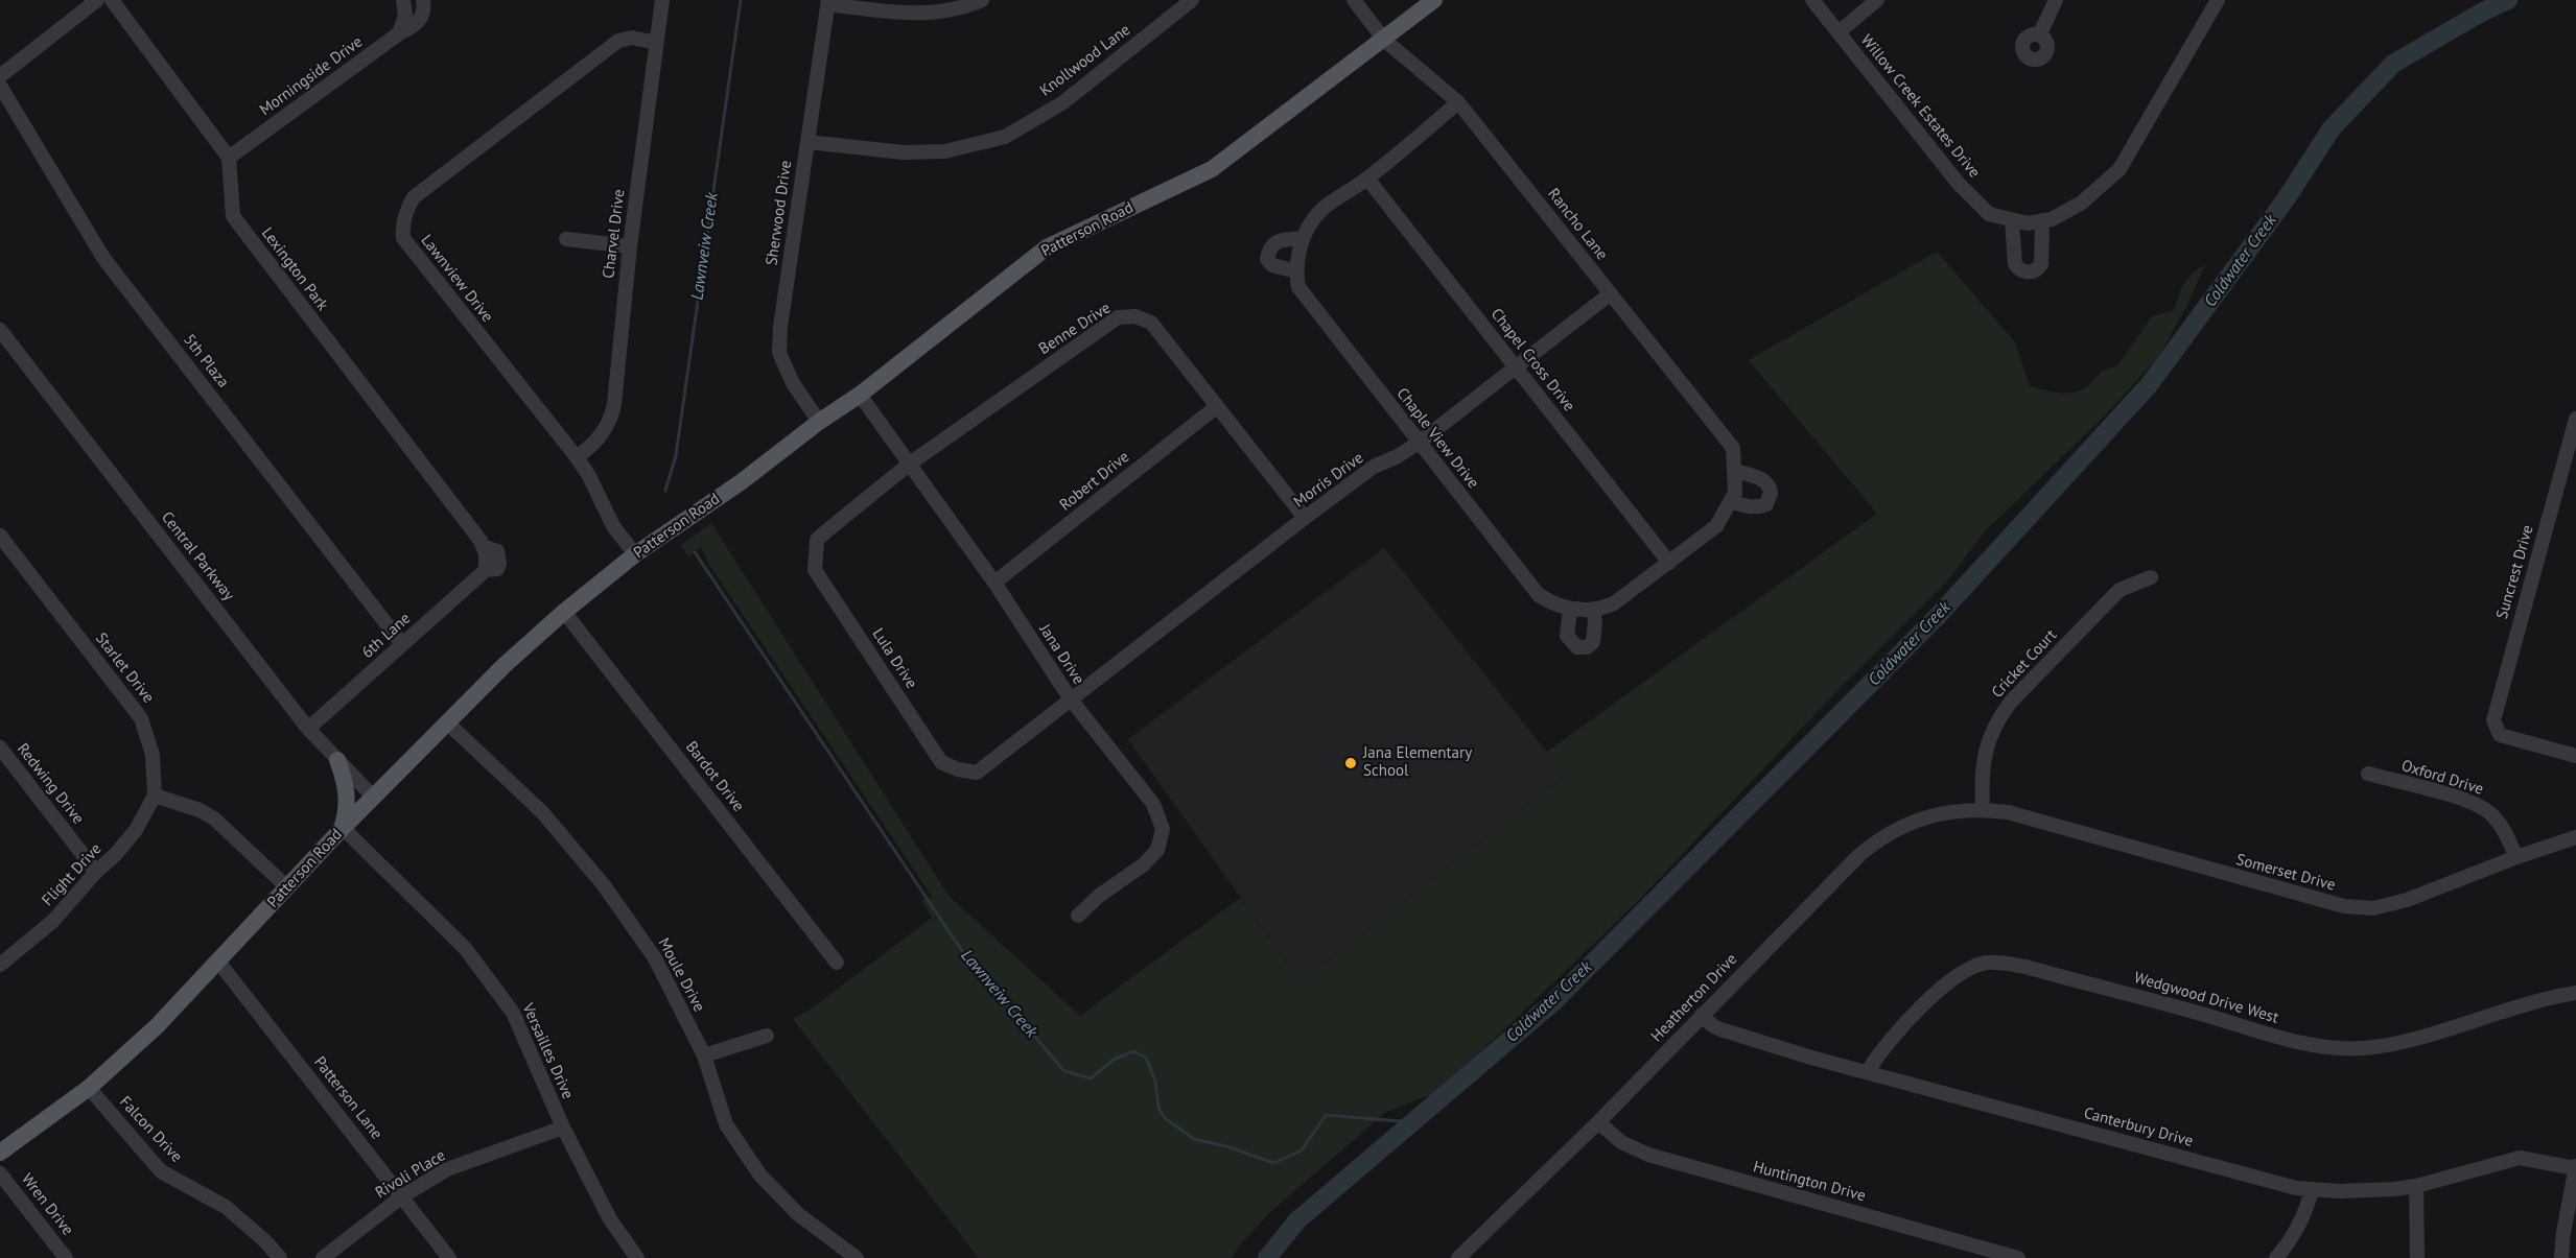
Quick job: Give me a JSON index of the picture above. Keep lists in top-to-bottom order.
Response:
{
  "streets": {
    "main road": ["Patterson Road"],
    "street": [
      "Knollwood Lane",
      "Morningside Drive",
      "Willow Creek Estates Drive",
      "Sherwood Drive",
      "Rancho Lane",
      "Charvel Drive",
      "Lexington Park",
      "Lawnview Drive",
      "Benne Drive",
      "Chapel Cross Drive",
      "5th Plaza",
      "Chaple View Drive",
      "Morris Drive",
      "Robert Drive",
      "Central Parkway",
      "Suncrest Drive",
      "6th Lane",
      "Jana Drive",
      "Lula Drive",
      "Cricket Court",
      "Starlet Drive",
      "Bardot Drive",
      "Oxford Drive",
      "Redwing Drive",
      "Somerset Drive",
      "Flight Drive",
      "Moule Drive",
      "Heatherton Drive",
      "Wedgwood Drive West",
      "Versailles Drive",
      "Patterson Lane",
      "Canterbury Drive",
      "Falcon Drive",
      "Rivoli Place",
      "Huntington Drive",
      "Wren Drive"
    ]
  },
  "crossings": [
    ["Knollwood Lane", "Sherwood Drive"],
    ["Morningside Drive", "Lexington Park"],
    ["Sherwood Drive", "Patterson Road"],
    ["Rancho Lane", "Patterson Road"],
    ["Rancho Lane", "Chaple View Drive"],
    ["Rancho Lane", "Morris Drive"],
    ["Patterson Road", "Lawnview Drive"],
    ["Patterson Road", "Central Parkway"],
    ["Patterson Road", "Jana Drive"],
    ["Patterson Road", "Bardot Drive"],
    ["Patterson Road", "Moule Drive"],
    ["Patterson Road", "Versailles Drive"],
    ["Patterson Road", "Patterson Lane"],
    ["Patterson Road", "Falcon Drive"],
    ["Charvel Drive", "Lawnview Drive"],
    ["Lexington Park", "6th Lane"],
    ["Benne Drive", "Morris Drive"],
    ["Benne Drive", "Robert Drive"],
    ["Benne Drive", "Jana Drive"],
    ["Benne Drive", "Lula Drive"],
    ["Chapel Cross Drive", "Chaple View Drive"],
    ["Chapel Cross Drive", "Morris Drive"],
    ["5th Plaza", "6th Lane"],
    ["Chaple View Drive", "Morris Drive"],
    ["Morris Drive", "Jana Drive"],
    ["Morris Drive", "Lula Drive"],
    ["Robert Drive", "Jana Drive"],
    ["Central Parkway", "6th Lane"],
    ["Jana Drive", "Lula Drive"],
    ["Cricket Court", "Somerset Drive"],
    ["Cricket Court", "Heatherton Drive"],
    ["Starlet Drive", "Flight Drive"],
    ["Oxford Drive", "Somerset Drive"],
    ["Redwing Drive", "Flight Drive"],
    ["Somerset Drive", "Heatherton Drive"],
    ["Heatherton Drive", "Canterbury Drive"],
    ["Heatherton Drive", "Huntington Drive"],
    ["Wedgwood Drive West", "Canterbury Drive"],
    ["Versailles Drive", "Rivoli Place"],
    ["Patterson Lane", "Rivoli Place"]
  ],
  "water": ["Lawnveiw Creek", "Coldwater Creek"],
  "places": ["Jana Elementary School"]
}
